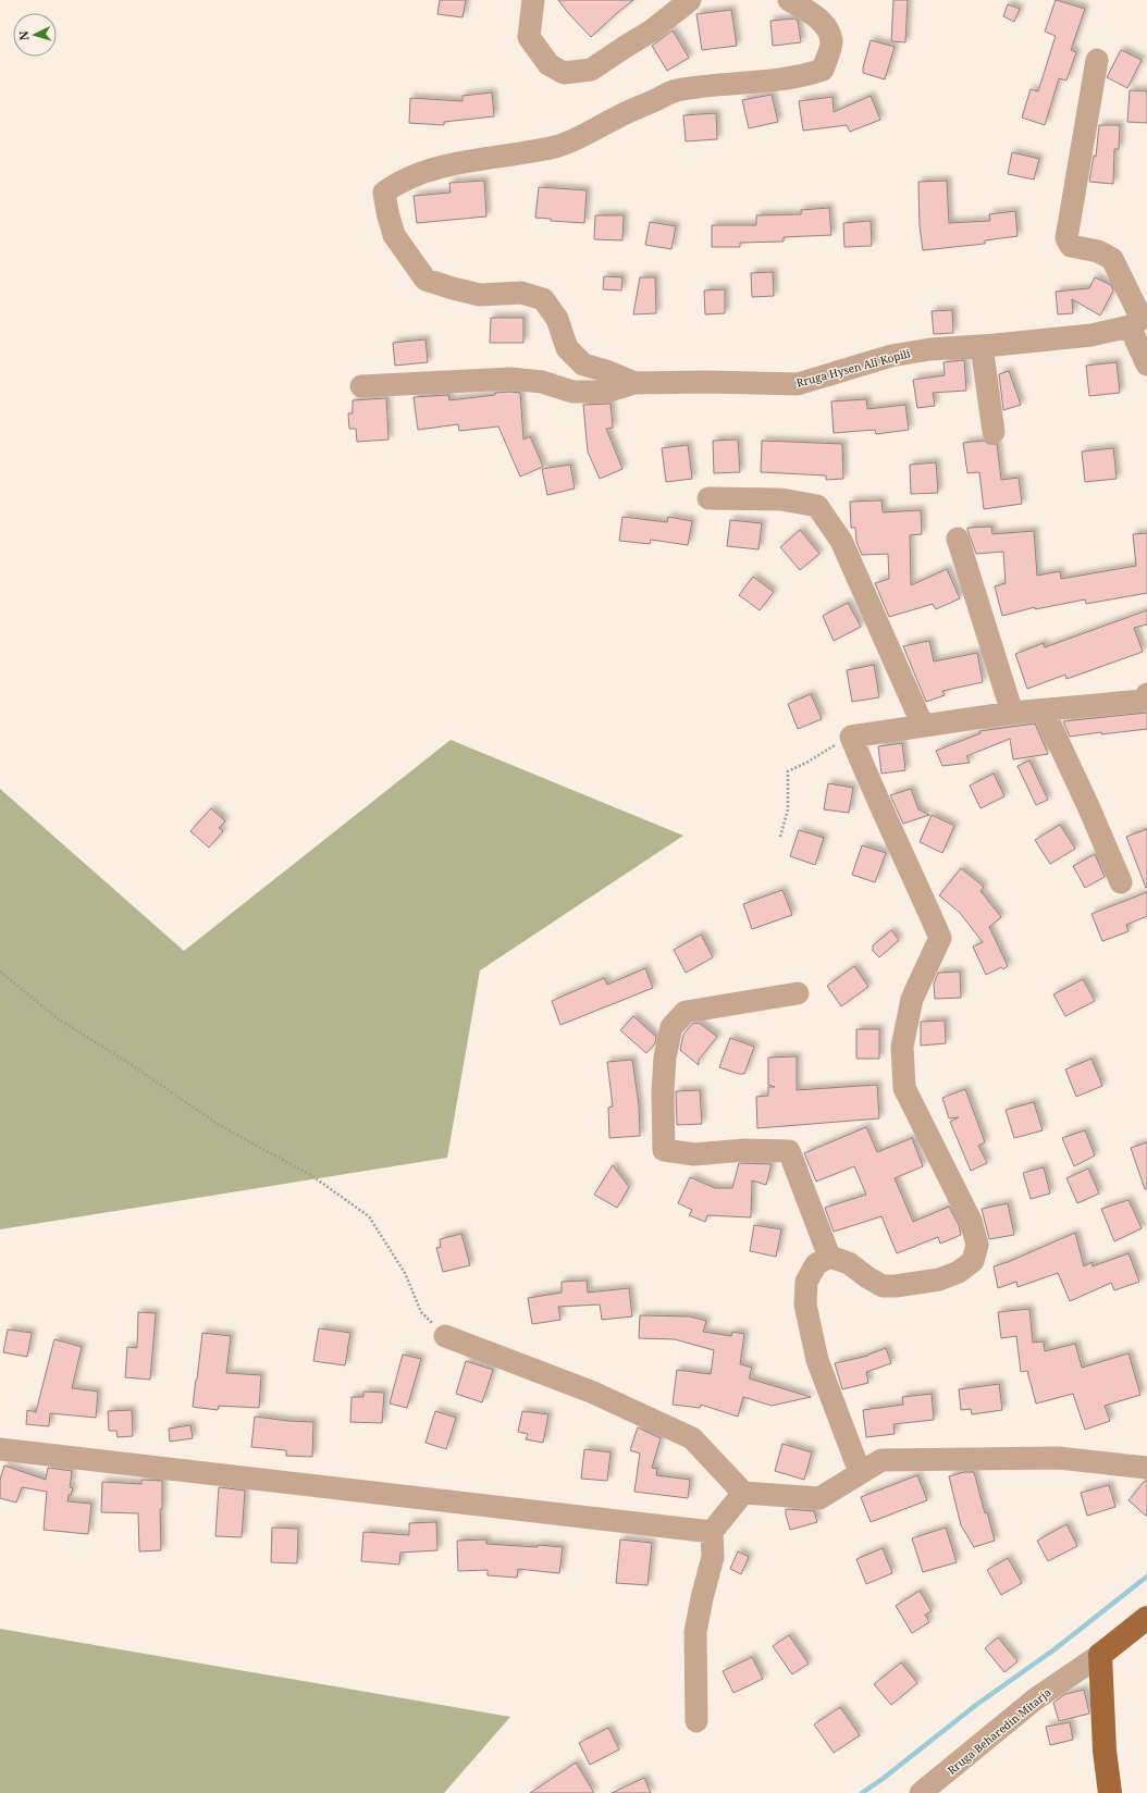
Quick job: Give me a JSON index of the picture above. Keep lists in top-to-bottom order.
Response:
{
  "streets": {
    "street": ["Rruga Hysen Ali Kopili", "Rruga Beharedin Mitarja"]
  },
  "north": "left"
}
